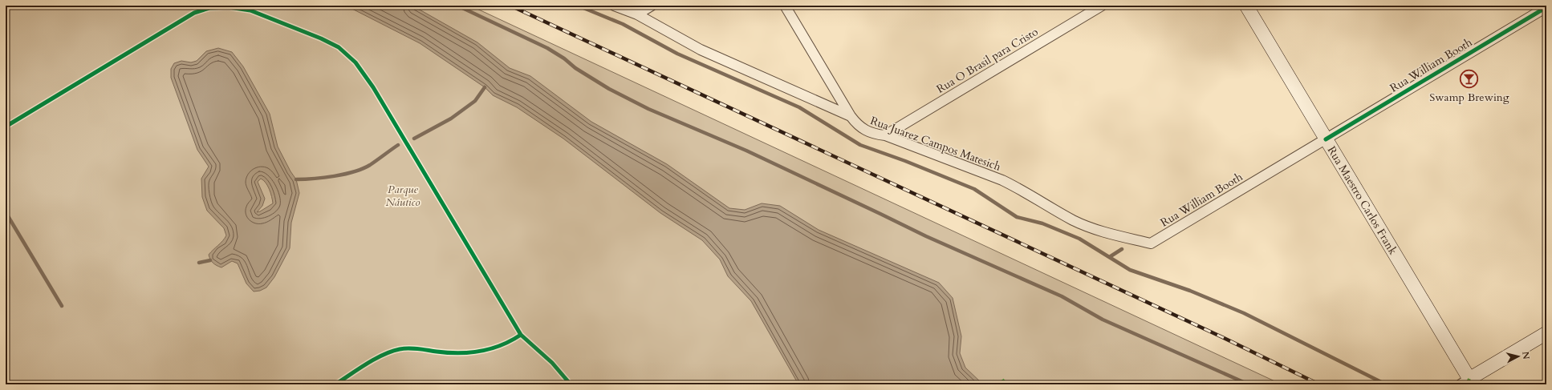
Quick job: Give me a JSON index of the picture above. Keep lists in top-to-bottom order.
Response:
{
  "streets": {
    "street": [
      "Rua O Brasil para Cristo",
      "Rua William Booth",
      "Rua Juarez Campos Matesich",
      "Rua Maestro Carlos Frank"
    ]
  },
  "crossings": [
    ["Rua O Brasil para Cristo", "Rua Juarez Campos Matesich"],
    ["Rua William Booth", "Rua Juarez Campos Matesich"],
    ["Rua William Booth", "Rua Maestro Carlos Frank"]
  ],
  "parks": ["Parque Náutico"],
  "places": {
    "bar": ["Swamp Brewing"]
  },
  "north": "right"
}
